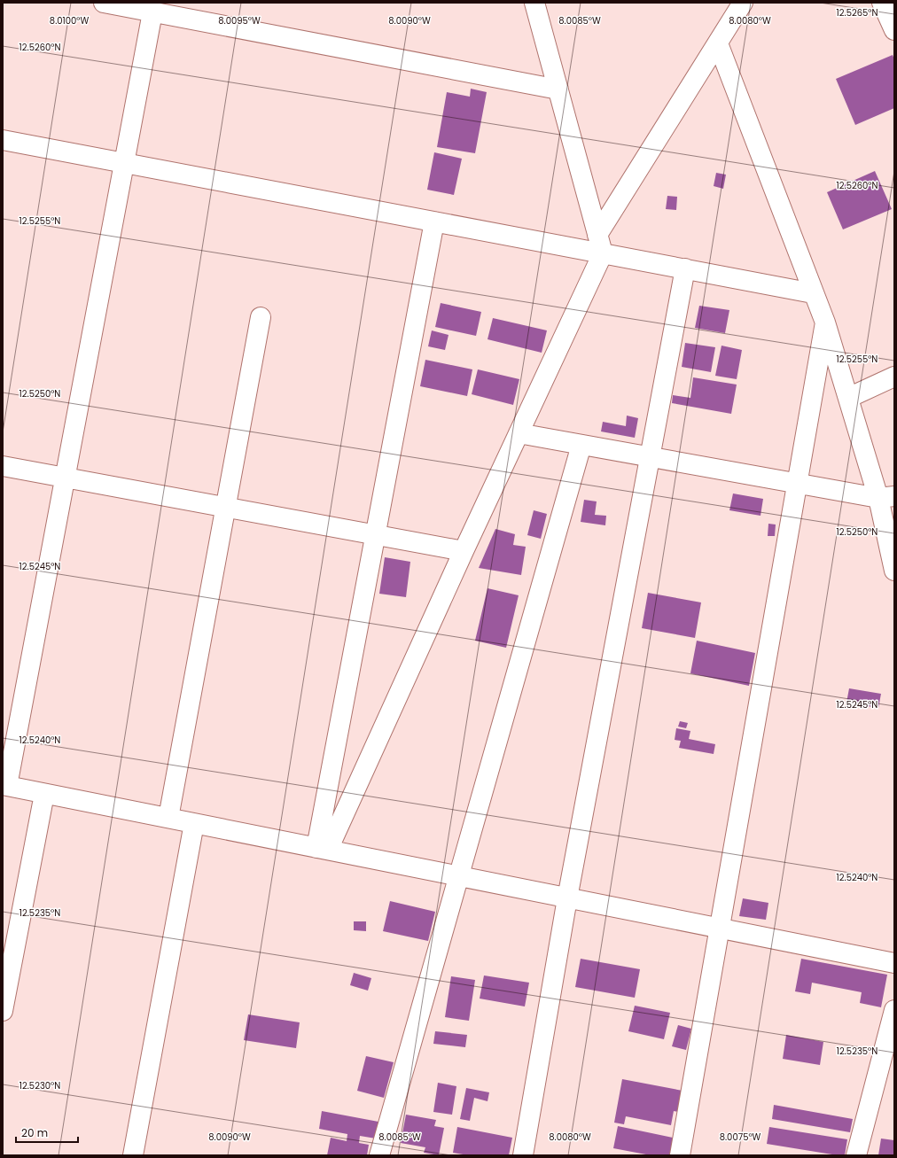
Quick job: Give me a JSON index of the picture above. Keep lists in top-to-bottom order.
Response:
{
  "scale_bar": "20 m",
  "coordinates": [
    "12.5265°N",
    "8.0100°W",
    "8.0095°W",
    "8.0090°W",
    "8.0085°W",
    "8.0080°W",
    "12.5260°N",
    "12.5255°N",
    "12.5250°N",
    "12.5245°N",
    "12.5240°N",
    "12.5235°N",
    "12.5230°N",
    "8.0075°W"
  ]
}
